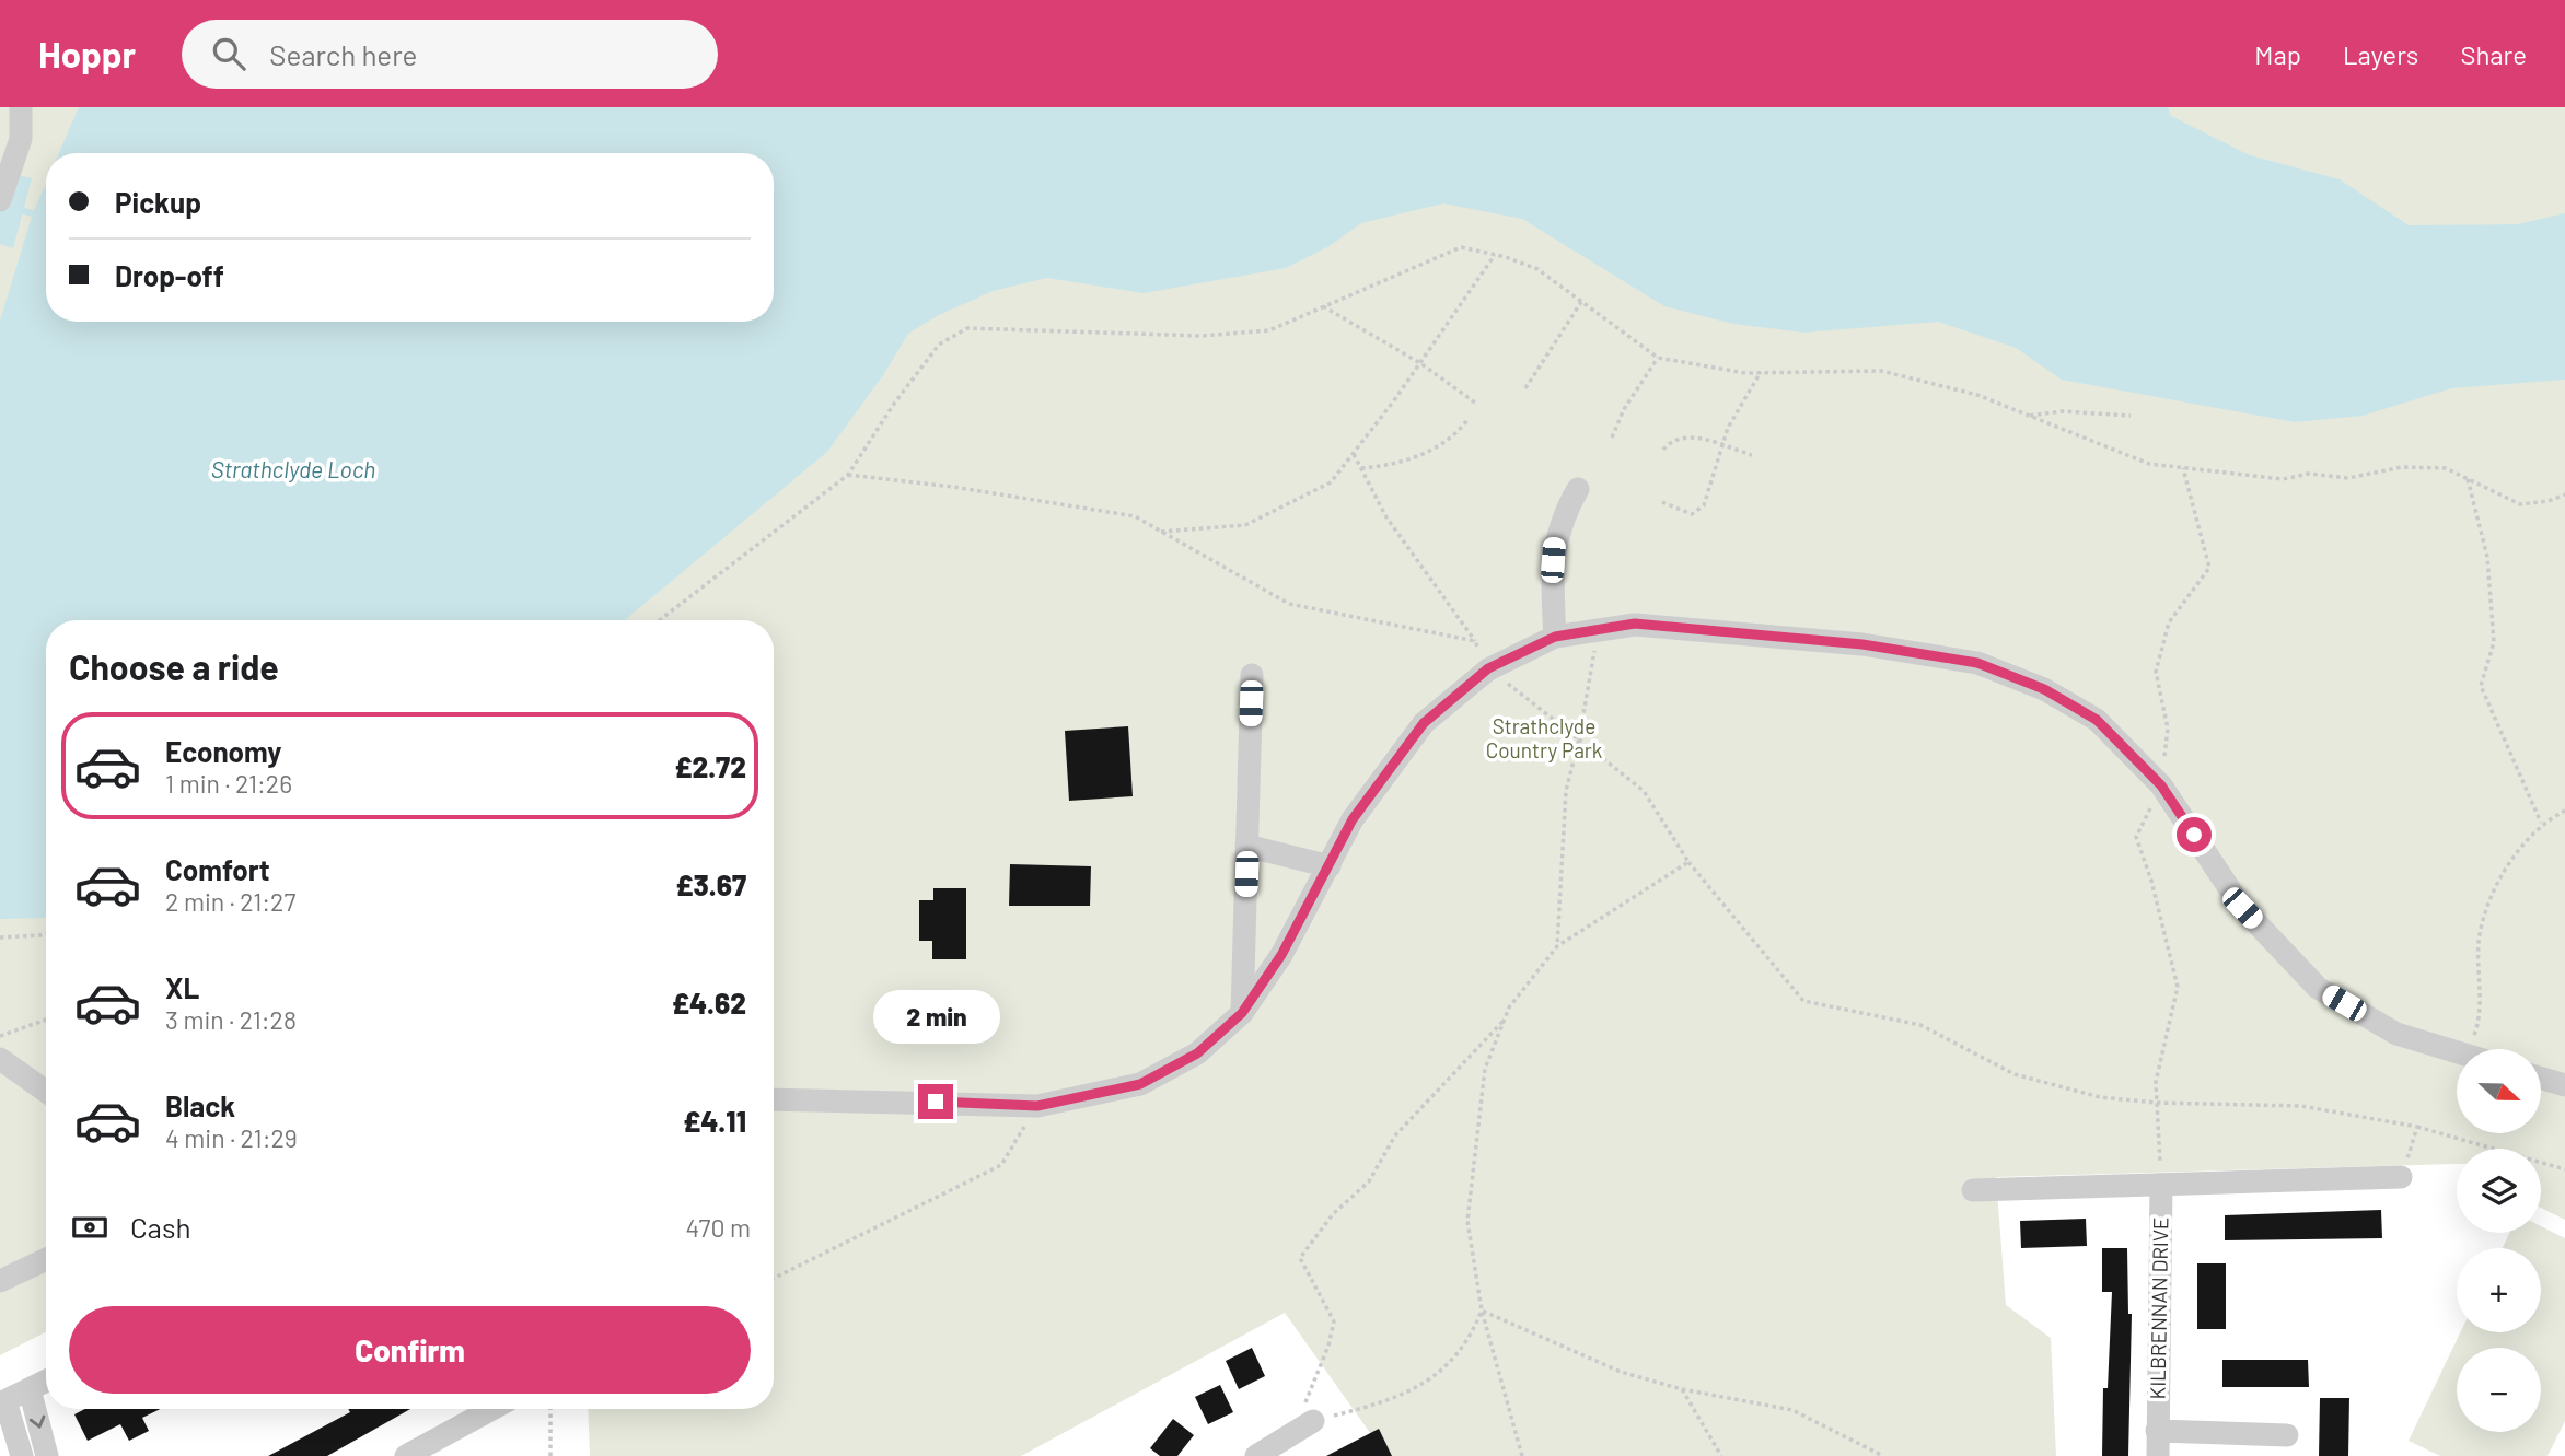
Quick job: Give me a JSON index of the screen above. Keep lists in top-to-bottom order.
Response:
{
  "streets": {
    "street": ["KILBRENNAN DRIVE"]
  },
  "water": ["Strathclyde Loch"],
  "parks": ["Strathclyde Country Park"],
  "north": "right",
  "page": {
    "header": "Hoppr",
    "search": "Search here",
    "nav": ["Map", "Layers", "Share"],
    "banner": ["Pickup", "Drop-off"],
    "heading": "Choose a ride",
    "list": [
      {
        "name": "Economy",
        "note": "1 min · 21:26",
        "value": "£2.72"
      },
      {
        "name": "Comfort",
        "note": "2 min · 21:27",
        "value": "£3.67"
      },
      {
        "name": "XL",
        "note": "3 min · 21:28",
        "value": "£4.62"
      },
      {
        "name": "Black",
        "note": "4 min · 21:29",
        "value": "£4.11"
      }
    ],
    "bubble": "2 min",
    "map_buttons": ["+", "−"],
    "pay": ["Cash", "470 m"],
    "buttons": "Confirm"
  }
}
